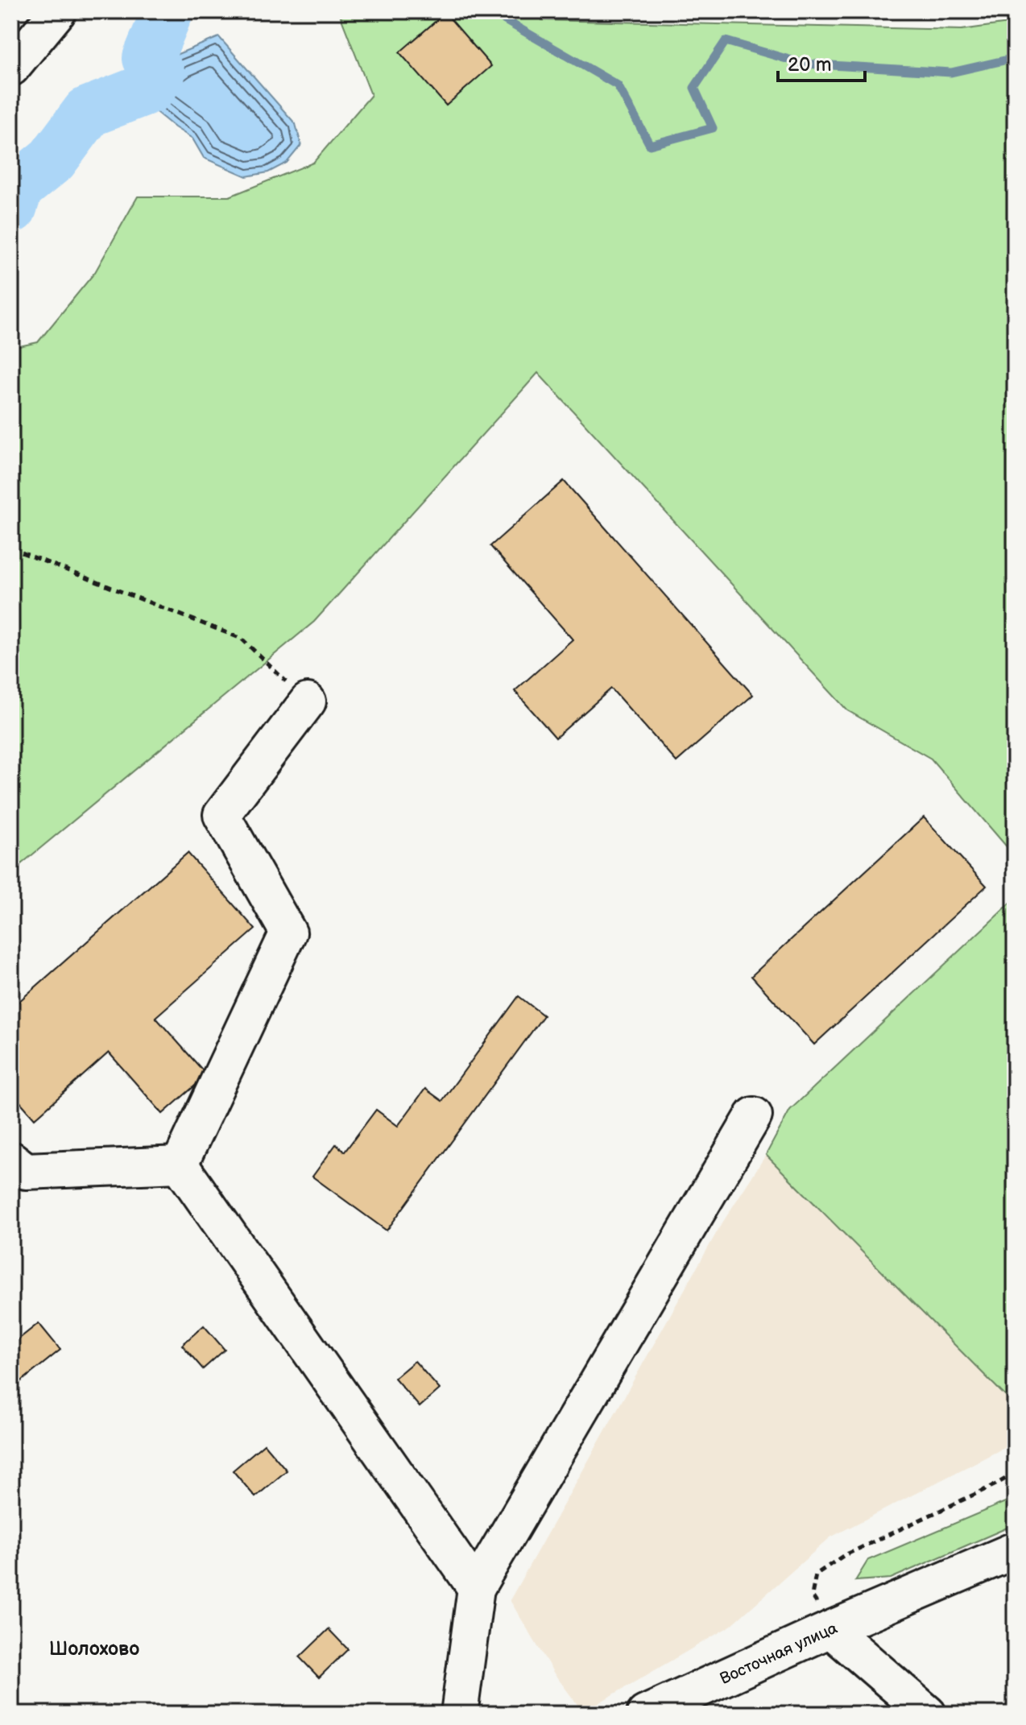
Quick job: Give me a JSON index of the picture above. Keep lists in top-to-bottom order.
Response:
{
  "streets": {
    "street": ["Восточная улица"]
  },
  "districts": ["Шолохово"],
  "scale_bar": "20 m"
}
